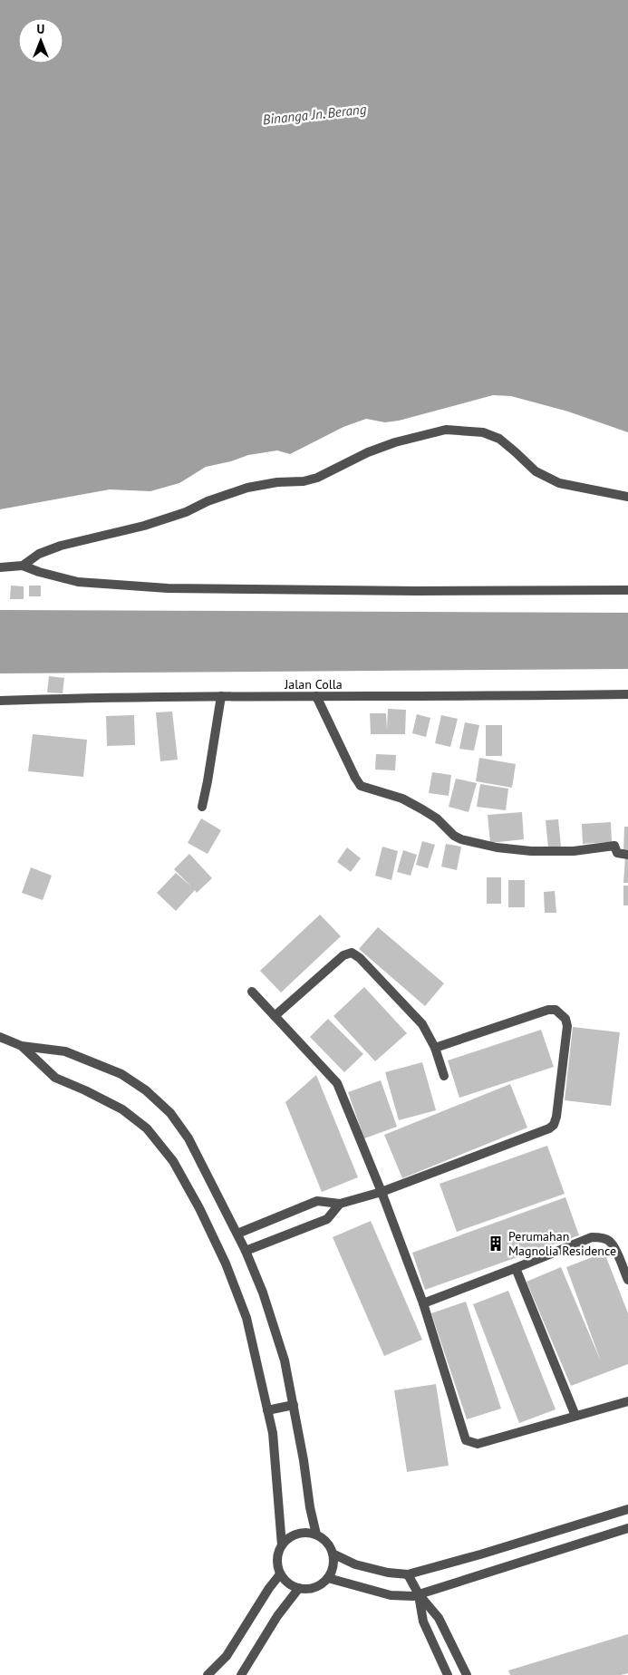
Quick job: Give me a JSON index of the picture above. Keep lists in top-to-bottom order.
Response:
{
  "streets": {
    "street": ["Jalan Colla"]
  },
  "water": ["Binanga Jn. Berang"],
  "places": {
    "building": ["Perumahan Magnolia Residence"]
  },
  "north": "top"
}
